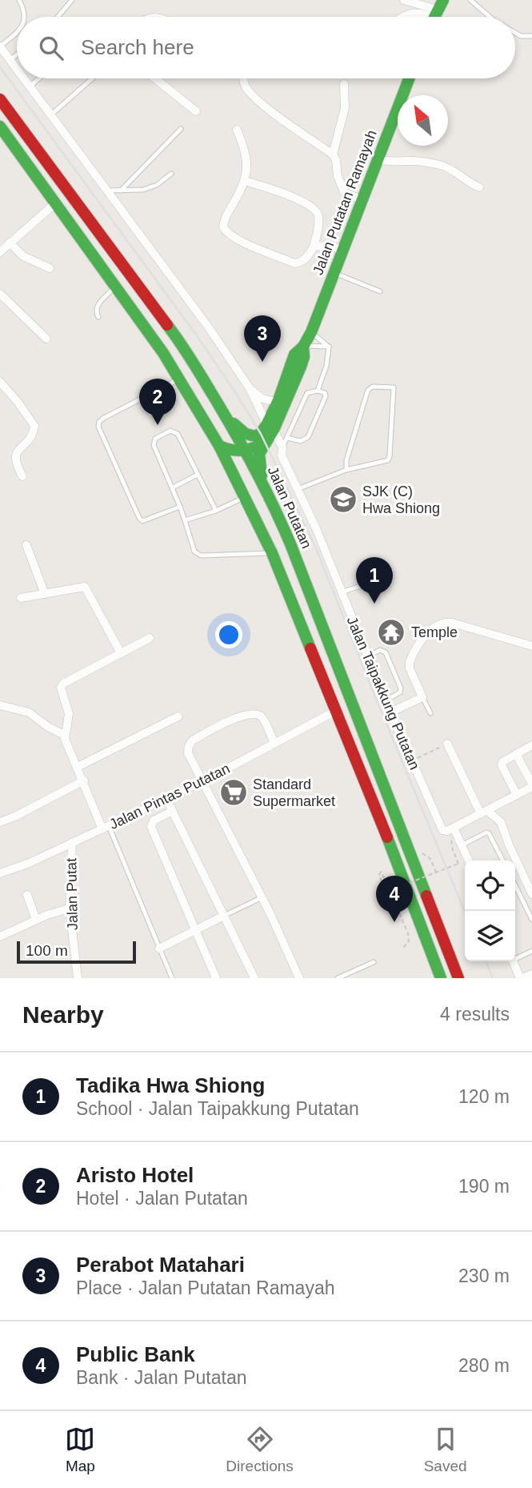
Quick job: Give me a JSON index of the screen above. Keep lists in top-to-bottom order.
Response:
{
  "streets": {
    "main road": ["Jalan Putatan Ramayah", "Jalan Putatan"],
    "street": ["Jalan Taipakkung Putatan", "Jalan Pintas Putatan", "Jalan Putat"]
  },
  "crossings": [
    ["Jalan Putatan Ramayah", "Jalan Taipakkung Putatan"],
    ["Jalan Pintas Putatan", "Jalan Putat"]
  ],
  "places": {
    "school or university": ["SJK (C) Hwa Shiong"],
    "temple": ["Temple"],
    "supermarket": ["Standard Supermarket"]
  },
  "scale_bar": "100 m",
  "north": "top left",
  "page": {
    "search": "Search here",
    "pins": [
      "3",
      "2",
      "1",
      "4"
    ],
    "scale": "100 m",
    "heading": ["Nearby", "4 results"],
    "list": [
      {
        "mark": "1",
        "name": "Tadika Hwa Shiong",
        "note": "School · Jalan Taipakkung Putatan",
        "value": "120 m"
      },
      {
        "mark": "2",
        "name": "Aristo Hotel",
        "note": "Hotel · Jalan Putatan",
        "value": "190 m"
      },
      {
        "mark": "3",
        "name": "Perabot Matahari",
        "note": "Place · Jalan Putatan Ramayah",
        "value": "230 m"
      },
      {
        "mark": "4",
        "name": "Public Bank",
        "note": "Bank · Jalan Putatan",
        "value": "280 m"
      }
    ],
    "nav": ["Map", "Directions", "Saved"]
  }
}
